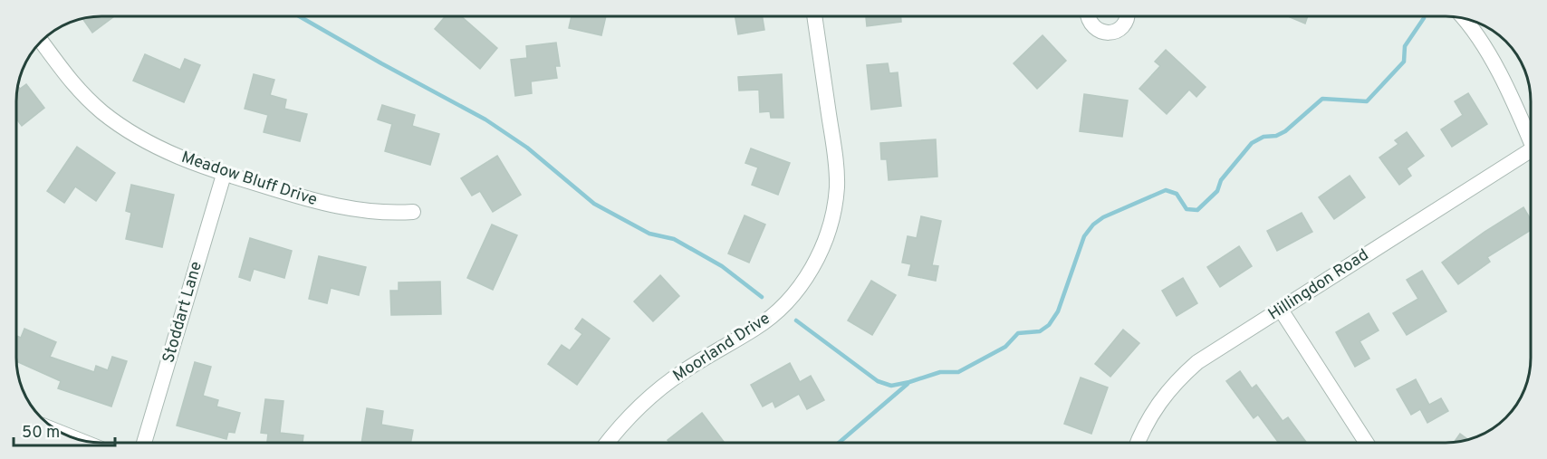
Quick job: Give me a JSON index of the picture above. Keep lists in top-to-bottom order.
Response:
{
  "streets": {
    "street": [
      "Meadow Bluff Drive",
      "Hillingdon Road",
      "Stoddart Lane",
      "Moorland Drive"
    ]
  },
  "crossings": [
    ["Meadow Bluff Drive", "Stoddart Lane"]
  ],
  "scale_bar": "50 m"
}
